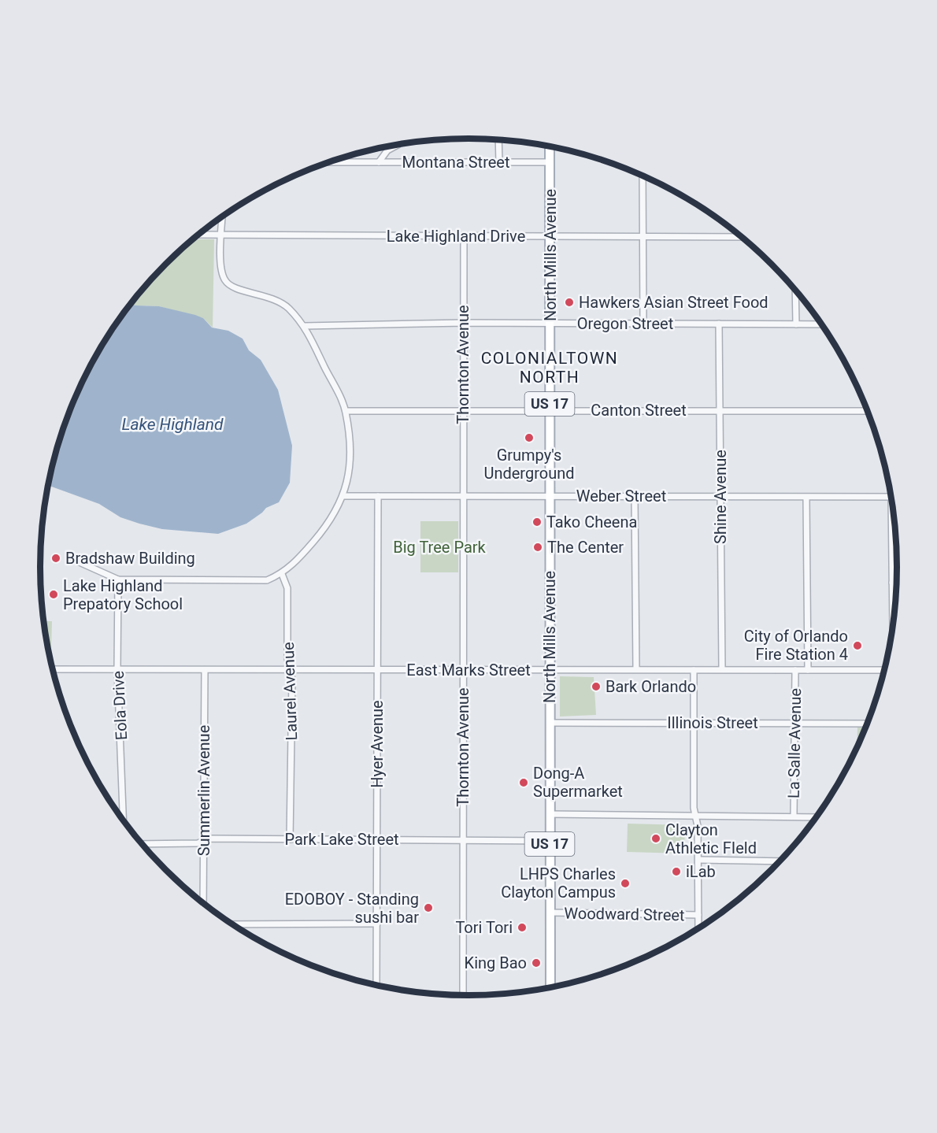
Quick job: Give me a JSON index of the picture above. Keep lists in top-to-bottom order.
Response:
{
  "streets": {
    "main road": ["North Mills Avenue", "US 17"],
    "street": [
      "Montana Street",
      "Lake Highland Drive",
      "Oregon Street",
      "Thornton Avenue",
      "Canton Street",
      "Weber Street",
      "Shine Avenue",
      "East Marks Street",
      "Laurel Avenue",
      "Eola Drive",
      "Illinois Street",
      "La Salle Avenue",
      "Hyer Avenue",
      "Summerlin Avenue",
      "Park Lake Street",
      "Woodward Street"
    ]
  },
  "crossings": [
    ["Montana Street", "North Mills Avenue"],
    ["Lake Highland Drive", "North Mills Avenue"],
    ["Lake Highland Drive", "Thornton Avenue"],
    ["North Mills Avenue", "Oregon Street"],
    ["North Mills Avenue", "Canton Street"],
    ["North Mills Avenue", "Weber Street"],
    ["North Mills Avenue", "East Marks Street"],
    ["North Mills Avenue", "Illinois Street"],
    ["North Mills Avenue", "Park Lake Street"],
    ["North Mills Avenue", "Woodward Street"],
    ["Oregon Street", "Thornton Avenue"],
    ["Oregon Street", "Shine Avenue"],
    ["Thornton Avenue", "Canton Street"],
    ["Thornton Avenue", "Weber Street"],
    ["Thornton Avenue", "East Marks Street"],
    ["Thornton Avenue", "Park Lake Street"],
    ["Canton Street", "Shine Avenue"],
    ["Weber Street", "Shine Avenue"],
    ["Weber Street", "La Salle Avenue"],
    ["Weber Street", "Hyer Avenue"],
    ["Shine Avenue", "East Marks Street"],
    ["East Marks Street", "Laurel Avenue"],
    ["East Marks Street", "Eola Drive"],
    ["East Marks Street", "La Salle Avenue"],
    ["East Marks Street", "Hyer Avenue"],
    ["East Marks Street", "Summerlin Avenue"],
    ["Laurel Avenue", "Park Lake Street"],
    ["Illinois Street", "La Salle Avenue"],
    ["Hyer Avenue", "Park Lake Street"],
    ["Summerlin Avenue", "Park Lake Street"]
  ],
  "districts": ["COLONIALTOWN NORTH"],
  "water": ["Lake Highland"],
  "parks": ["Big Tree Park"],
  "places": [
    "Hawkers Asian Street Food",
    "Grumpy's Underground",
    "Tako Cheena",
    "The Center",
    "Bradshaw Building",
    "Lake Highland Prepatory School",
    "City of Orlando Fire Station 4",
    "Bark Orlando",
    "Dong-A Supermarket",
    "Clayton Athletic FIeld",
    "iLab",
    "LHPS Charles Clayton Campus",
    "EDOBOY - Standing sushi bar",
    "Tori Tori",
    "King Bao"
  ]
}
